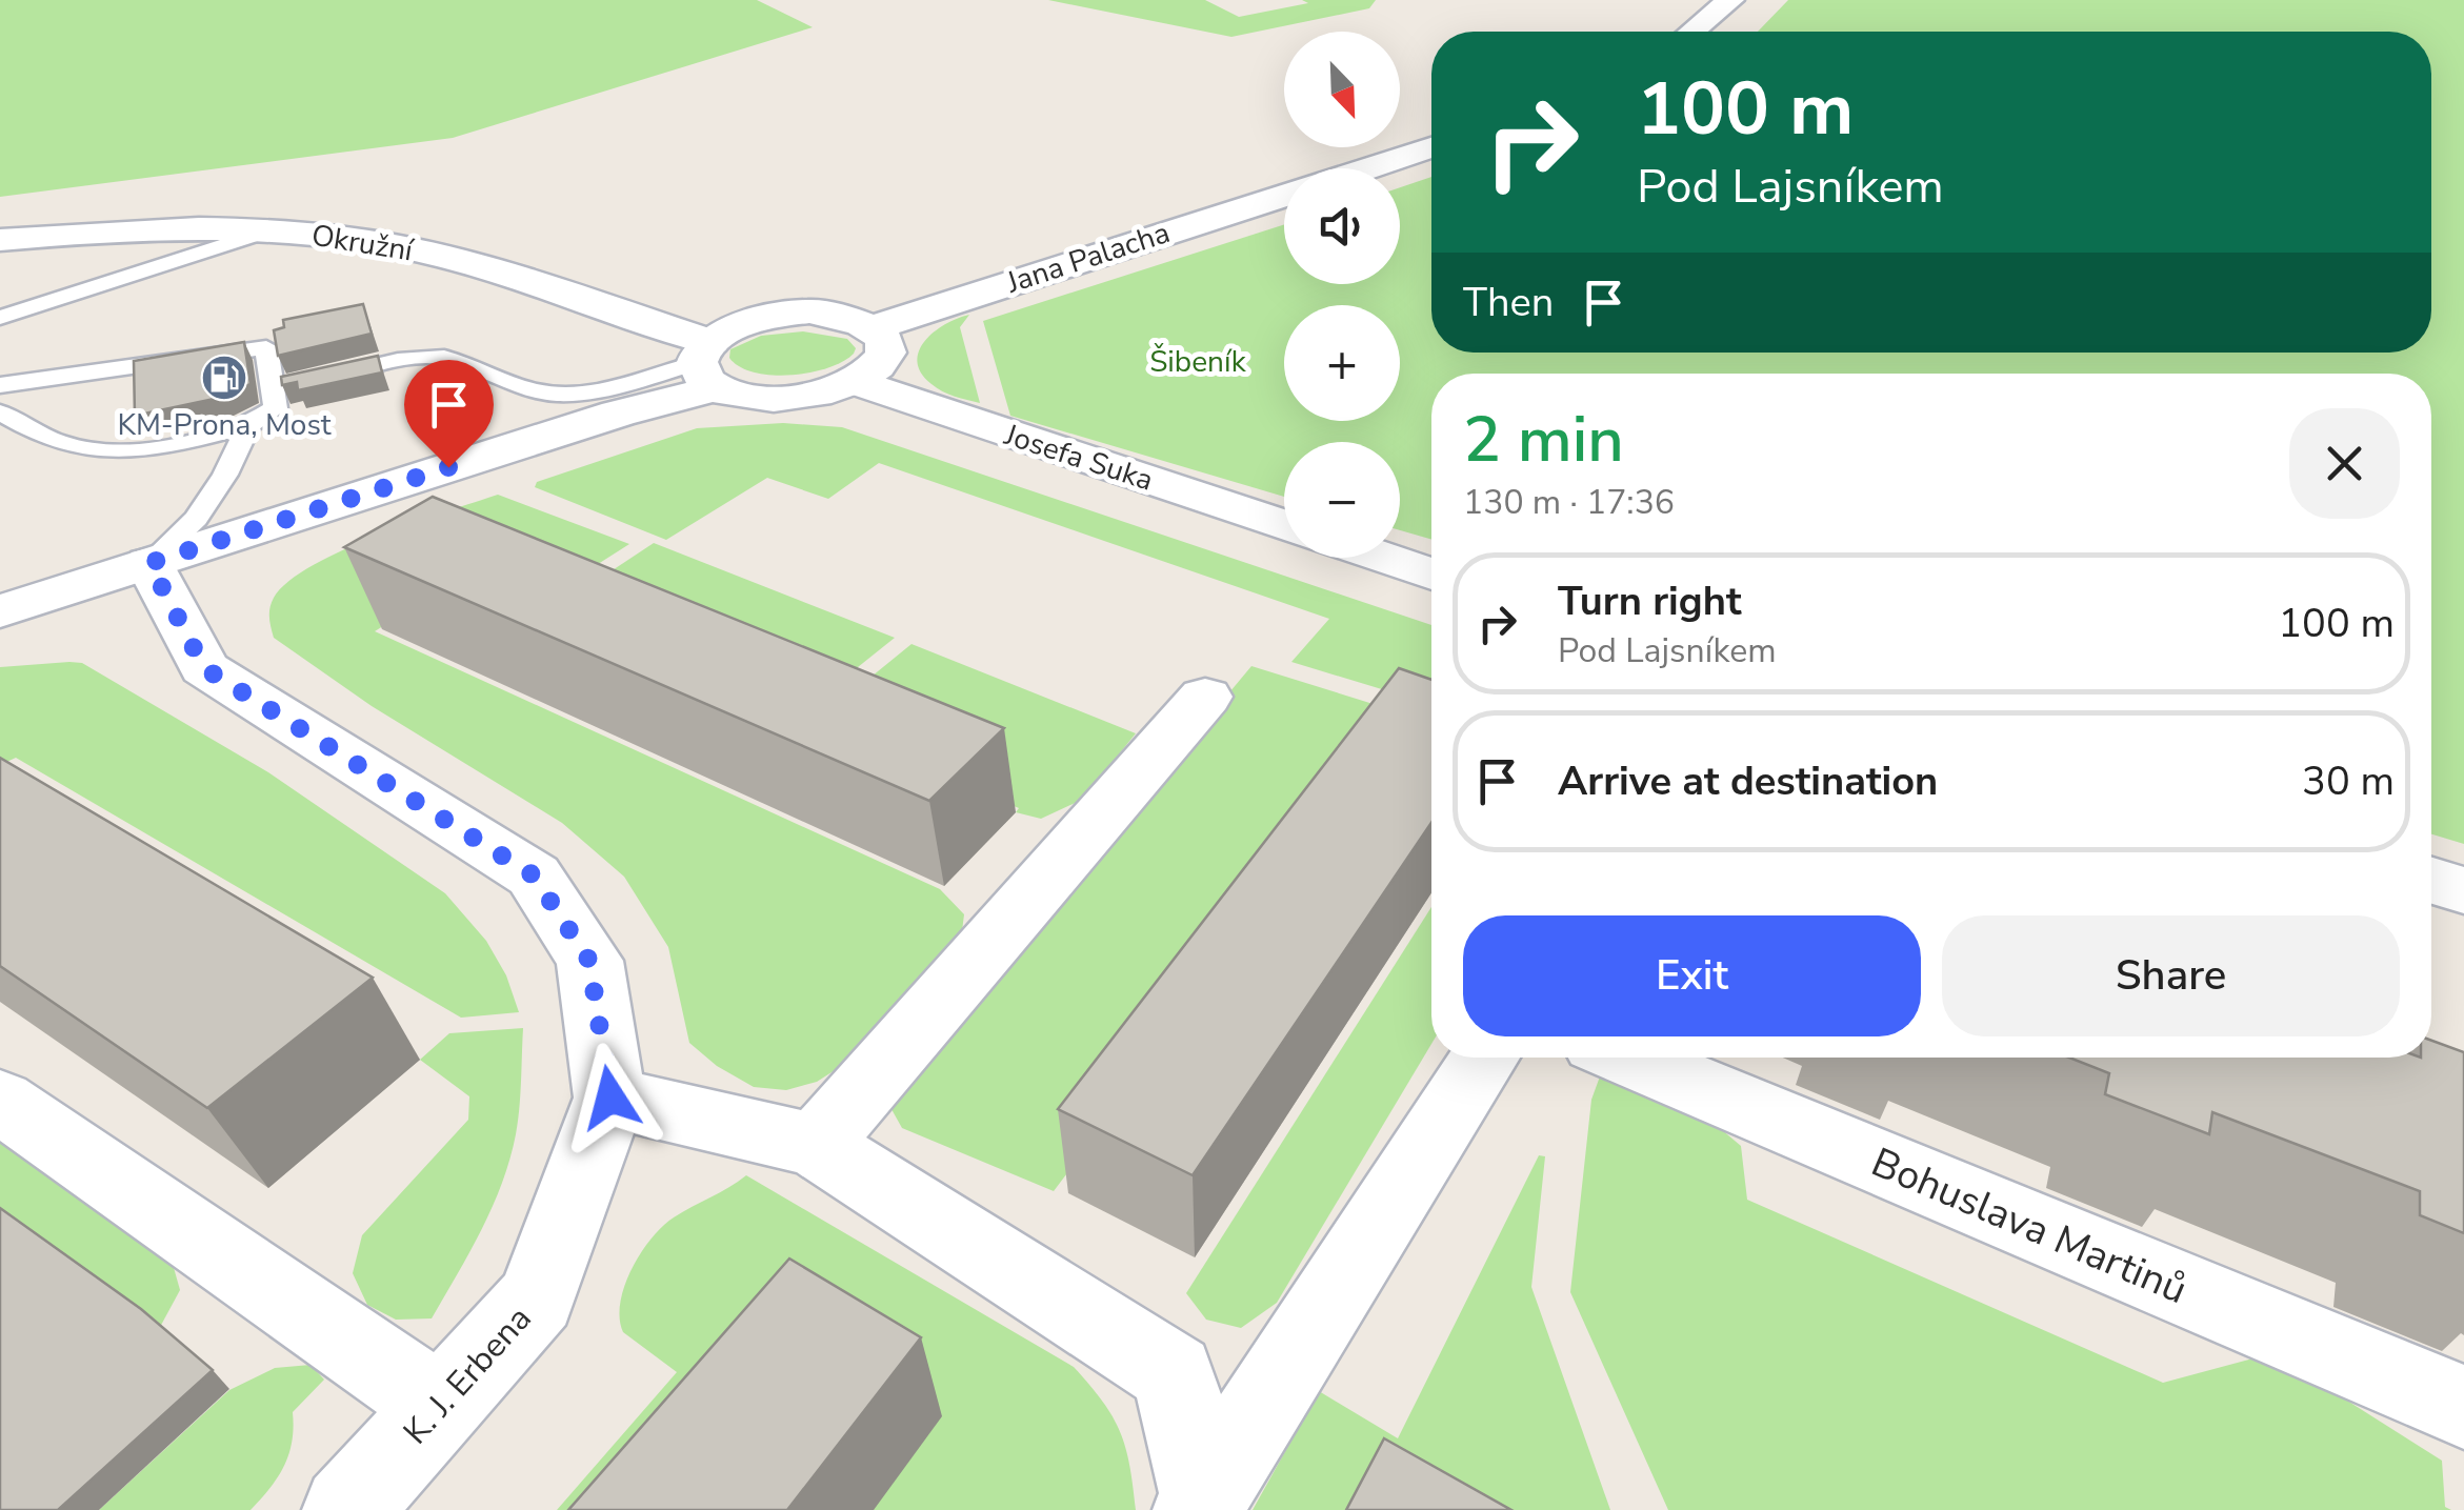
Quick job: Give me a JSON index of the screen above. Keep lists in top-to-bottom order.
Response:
{
  "streets": {
    "street": [
      "Okružní",
      "Jana Palacha",
      "Josefa Suka",
      "Bohuslava Martinů",
      "K. J. Erbena"
    ]
  },
  "crossings": [
    ["Okružní", "Josefa Suka"]
  ],
  "parks": ["Šibeník"],
  "places": {
    "fuel station": ["KM-Prona, Most"]
  },
  "north": "bottom right",
  "page": {
    "map_buttons": ["+", "−"],
    "turn": ["100 m", "Pod Lajsníkem"],
    "then": "Then",
    "heading": ["2 min", "130 m · 17:36"],
    "list": [
      {
        "name": "Turn right",
        "note": "Pod Lajsníkem",
        "value": "100 m"
      },
      {
        "name": "Arrive at destination",
        "value": "30 m"
      }
    ],
    "buttons": ["Exit", "Share"]
  }
}
